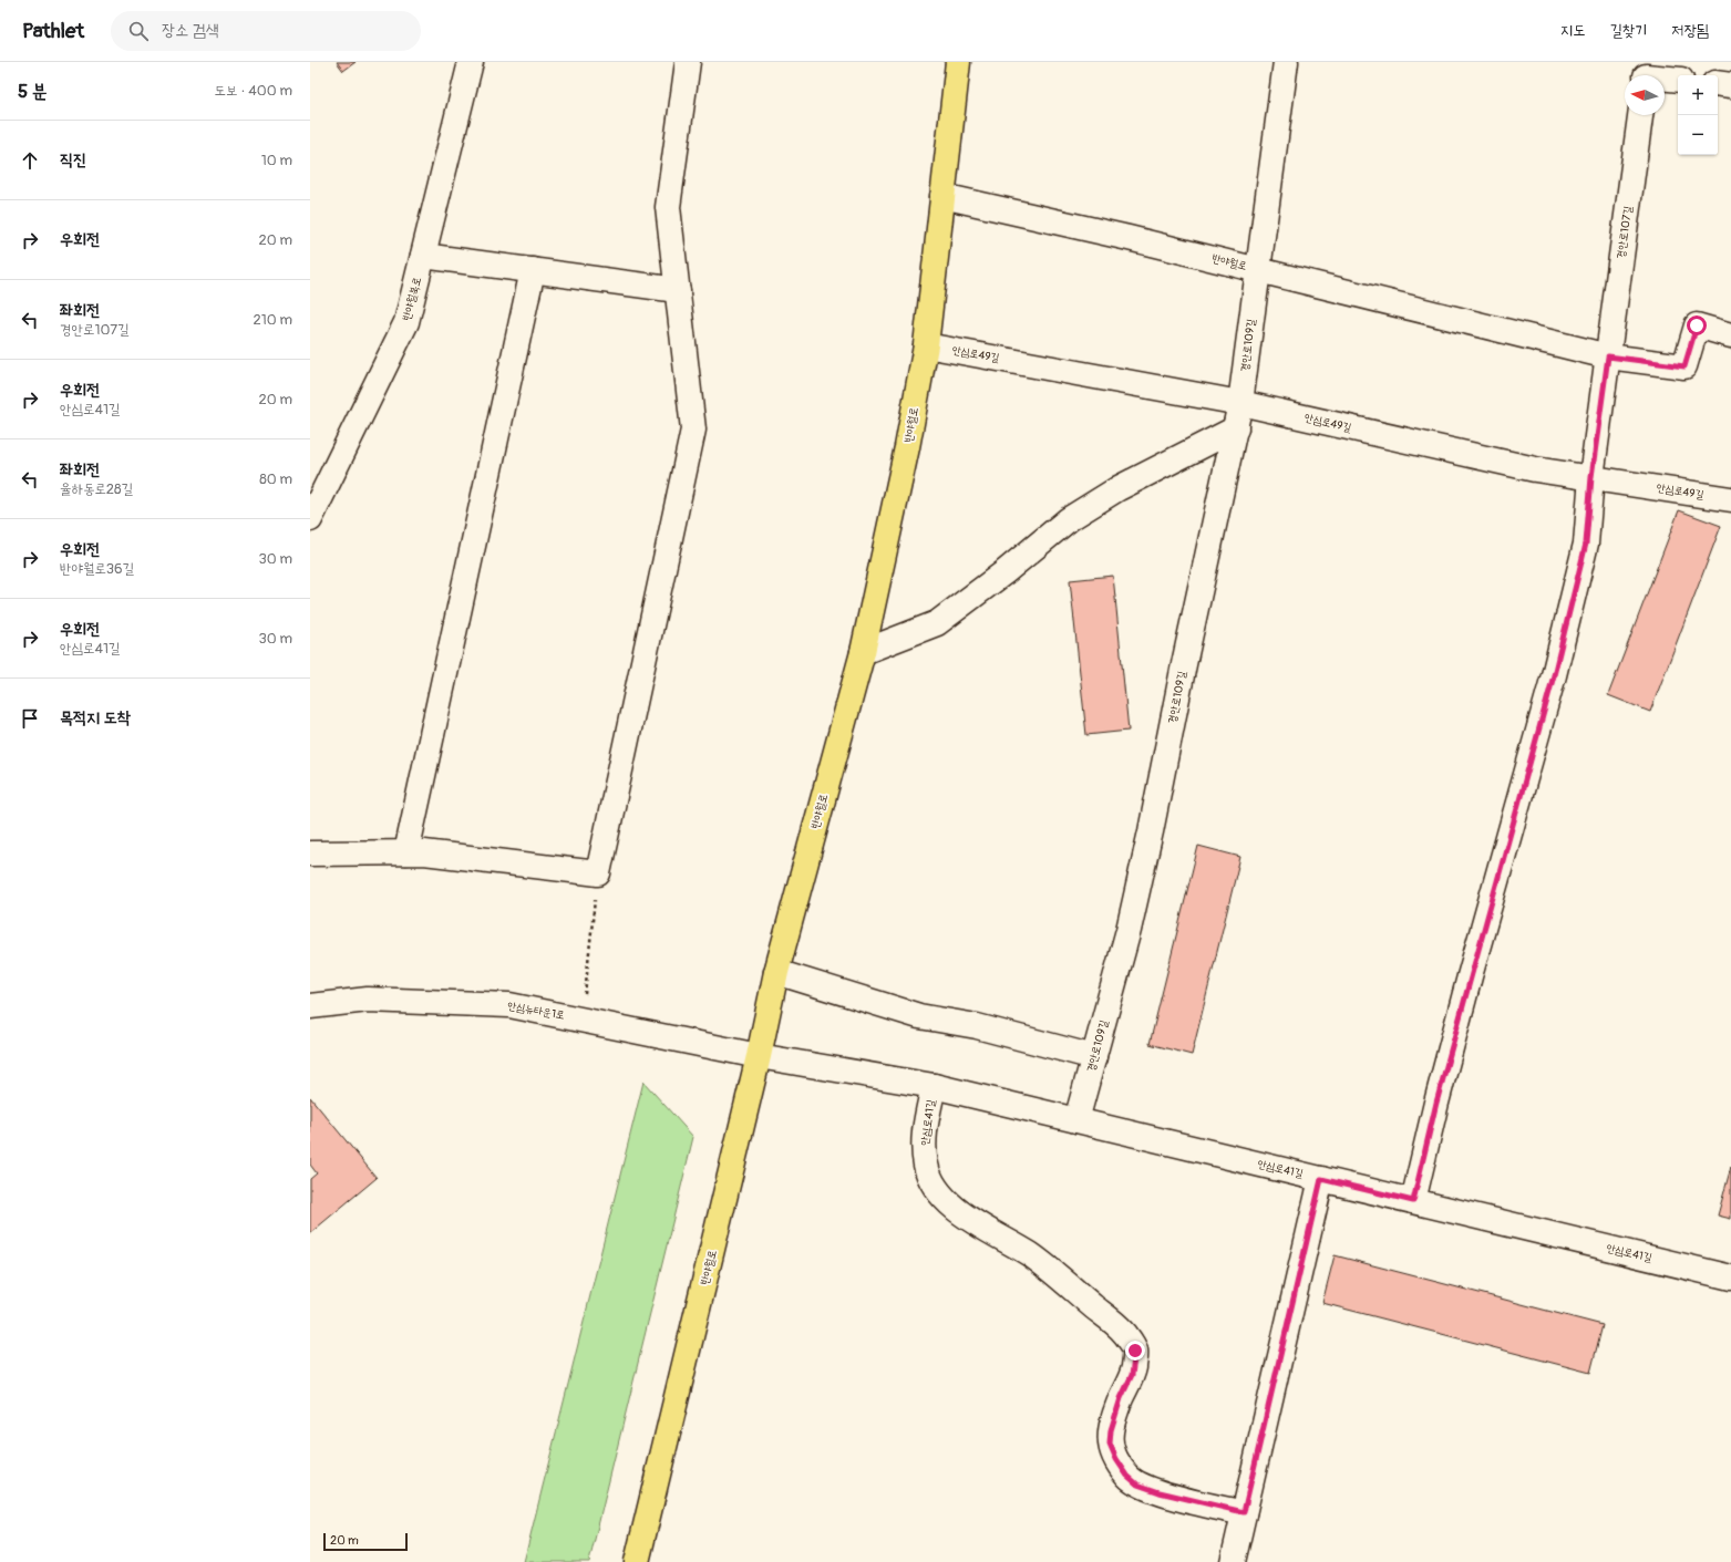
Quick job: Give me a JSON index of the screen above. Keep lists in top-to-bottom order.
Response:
{
  "streets": {
    "main road": ["반야월로"],
    "street": [
      "경안로107길",
      "반야월북로",
      "경안로109길",
      "안심로49길",
      "안심뉴타운1로",
      "안심로41길"
    ]
  },
  "crossings": [
    ["경안로107길", "안심로49길"],
    ["경안로107길", "안심로41길"],
    ["반야월로", "경안로109길"],
    ["반야월로", "안심로49길"],
    ["반야월로", "안심뉴타운1로"],
    ["반야월로", "안심로41길"],
    ["경안로109길", "안심로49길"],
    ["경안로109길", "안심로41길"],
    ["안심뉴타운1로", "안심로41길"]
  ],
  "scale_bar": "20 m",
  "north": "left",
  "page": {
    "header": "Pathlet",
    "search": "장소 검색",
    "nav": ["지도", "길찾기", "저장됨"],
    "heading": ["5 분", "도보 · 400 m"],
    "map_buttons": ["+", "−"],
    "list": [
      ["직진", "10 m"],
      ["우회전", "20 m"],
      ["좌회전", "경안로107길", "210 m"],
      ["우회전", "안심로41길", "20 m"],
      ["좌회전", "율하동로28길", "80 m"],
      ["우회전", "반야월로36길", "30 m"],
      ["우회전", "안심로41길", "30 m"],
      "목적지 도착"
    ],
    "scale": "20 m"
  }
}
